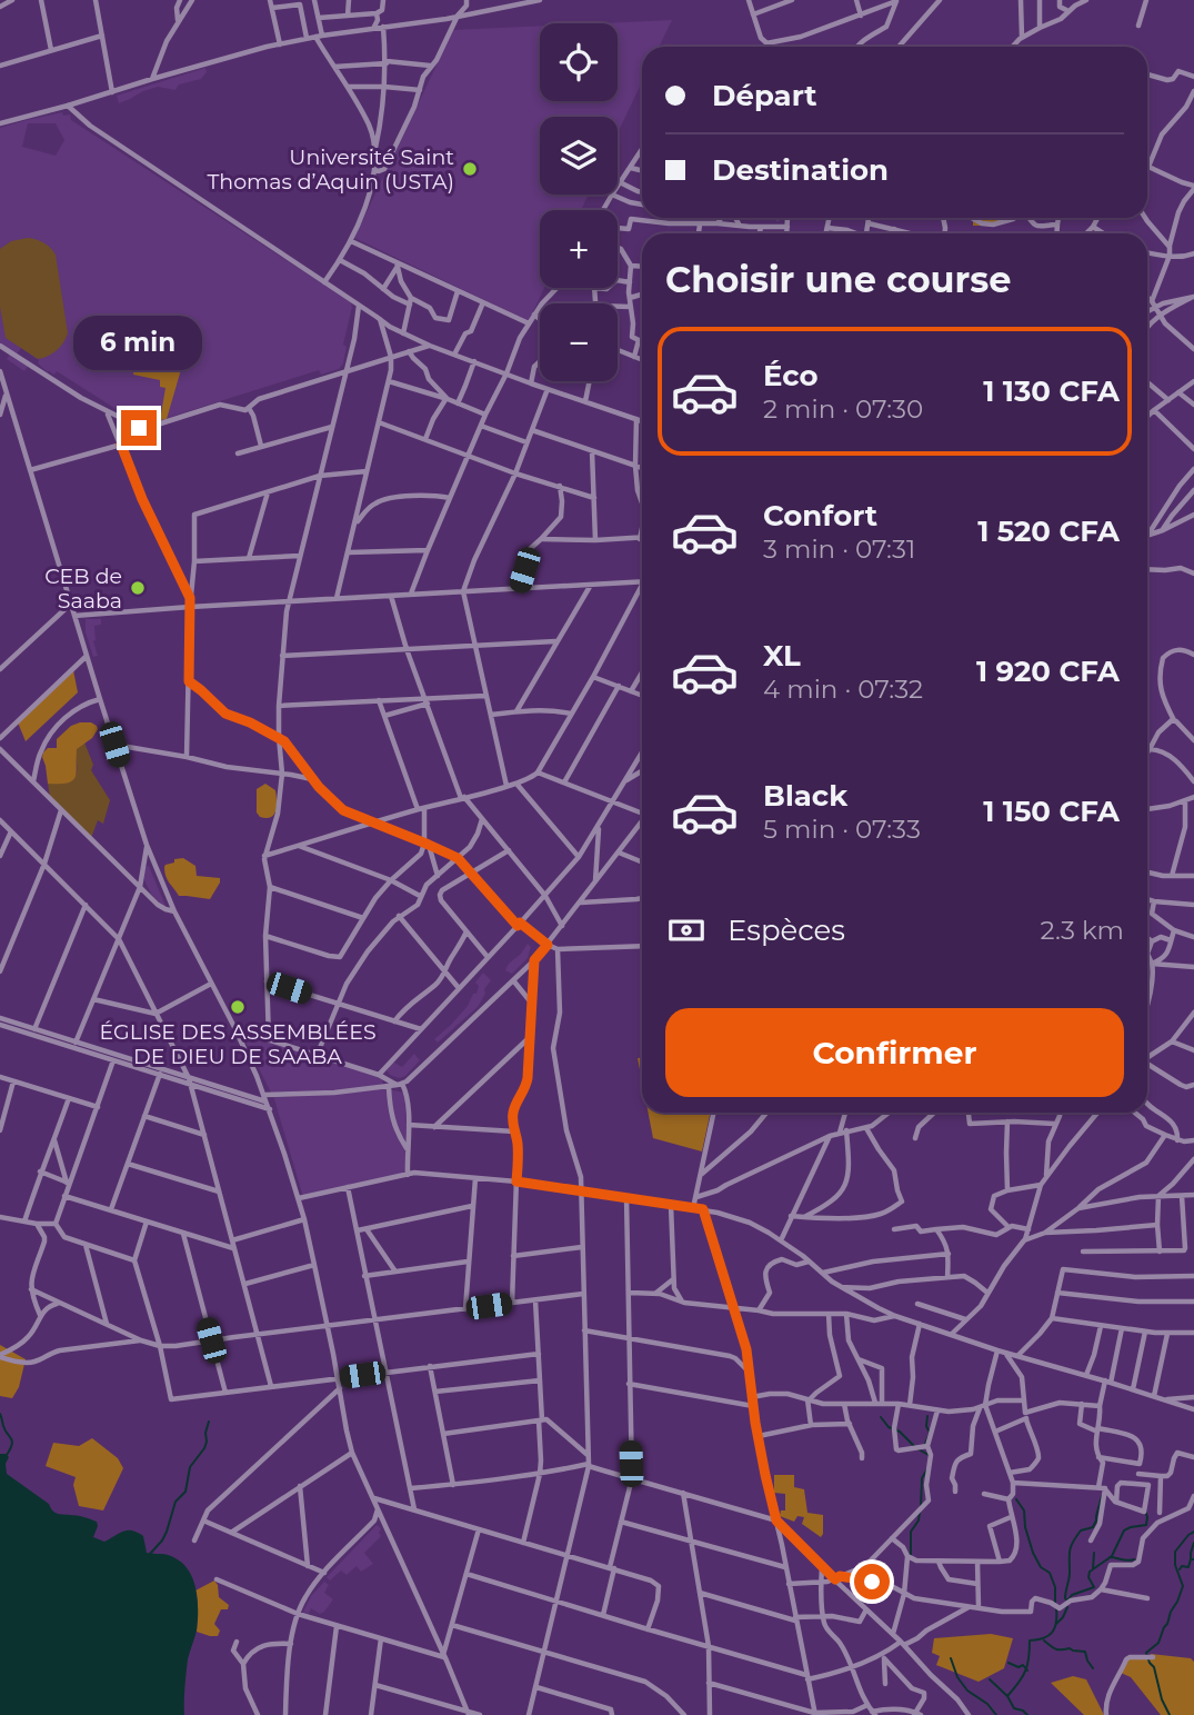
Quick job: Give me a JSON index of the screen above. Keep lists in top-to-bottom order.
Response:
{
  "places": ["Université Saint Thomas d’Aquin (USTA)", "CEB de Saaba", "ÉGLISE DES ASSEMBLÉES DE DIEU DE SAABA"],
  "page": {
    "map_buttons": ["+", "−"],
    "banner": ["Départ", "Destination"],
    "heading": "Choisir une course",
    "bubble": "6 min",
    "list": [
      {
        "name": "Éco",
        "note": "2 min · 07:30",
        "value": "1 130 CFA"
      },
      {
        "name": "Confort",
        "note": "3 min · 07:31",
        "value": "1 520 CFA"
      },
      {
        "name": "XL",
        "note": "4 min · 07:32",
        "value": "1 920 CFA"
      },
      {
        "name": "Black",
        "note": "5 min · 07:33",
        "value": "1 150 CFA"
      }
    ],
    "pay": ["Espèces", "2.3 km"],
    "buttons": "Confirmer"
  }
}
